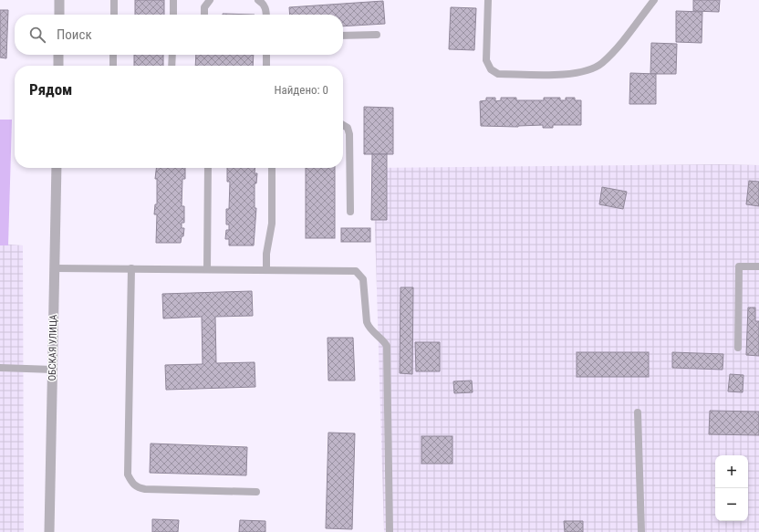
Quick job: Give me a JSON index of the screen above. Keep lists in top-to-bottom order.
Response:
{
  "streets": {
    "street": ["ОБСКАЯ УЛИЦА"]
  },
  "page": {
    "search": "Поиск",
    "heading": ["Рядом", "Найдено: 0"],
    "map_buttons": ["+", "−"]
  }
}
